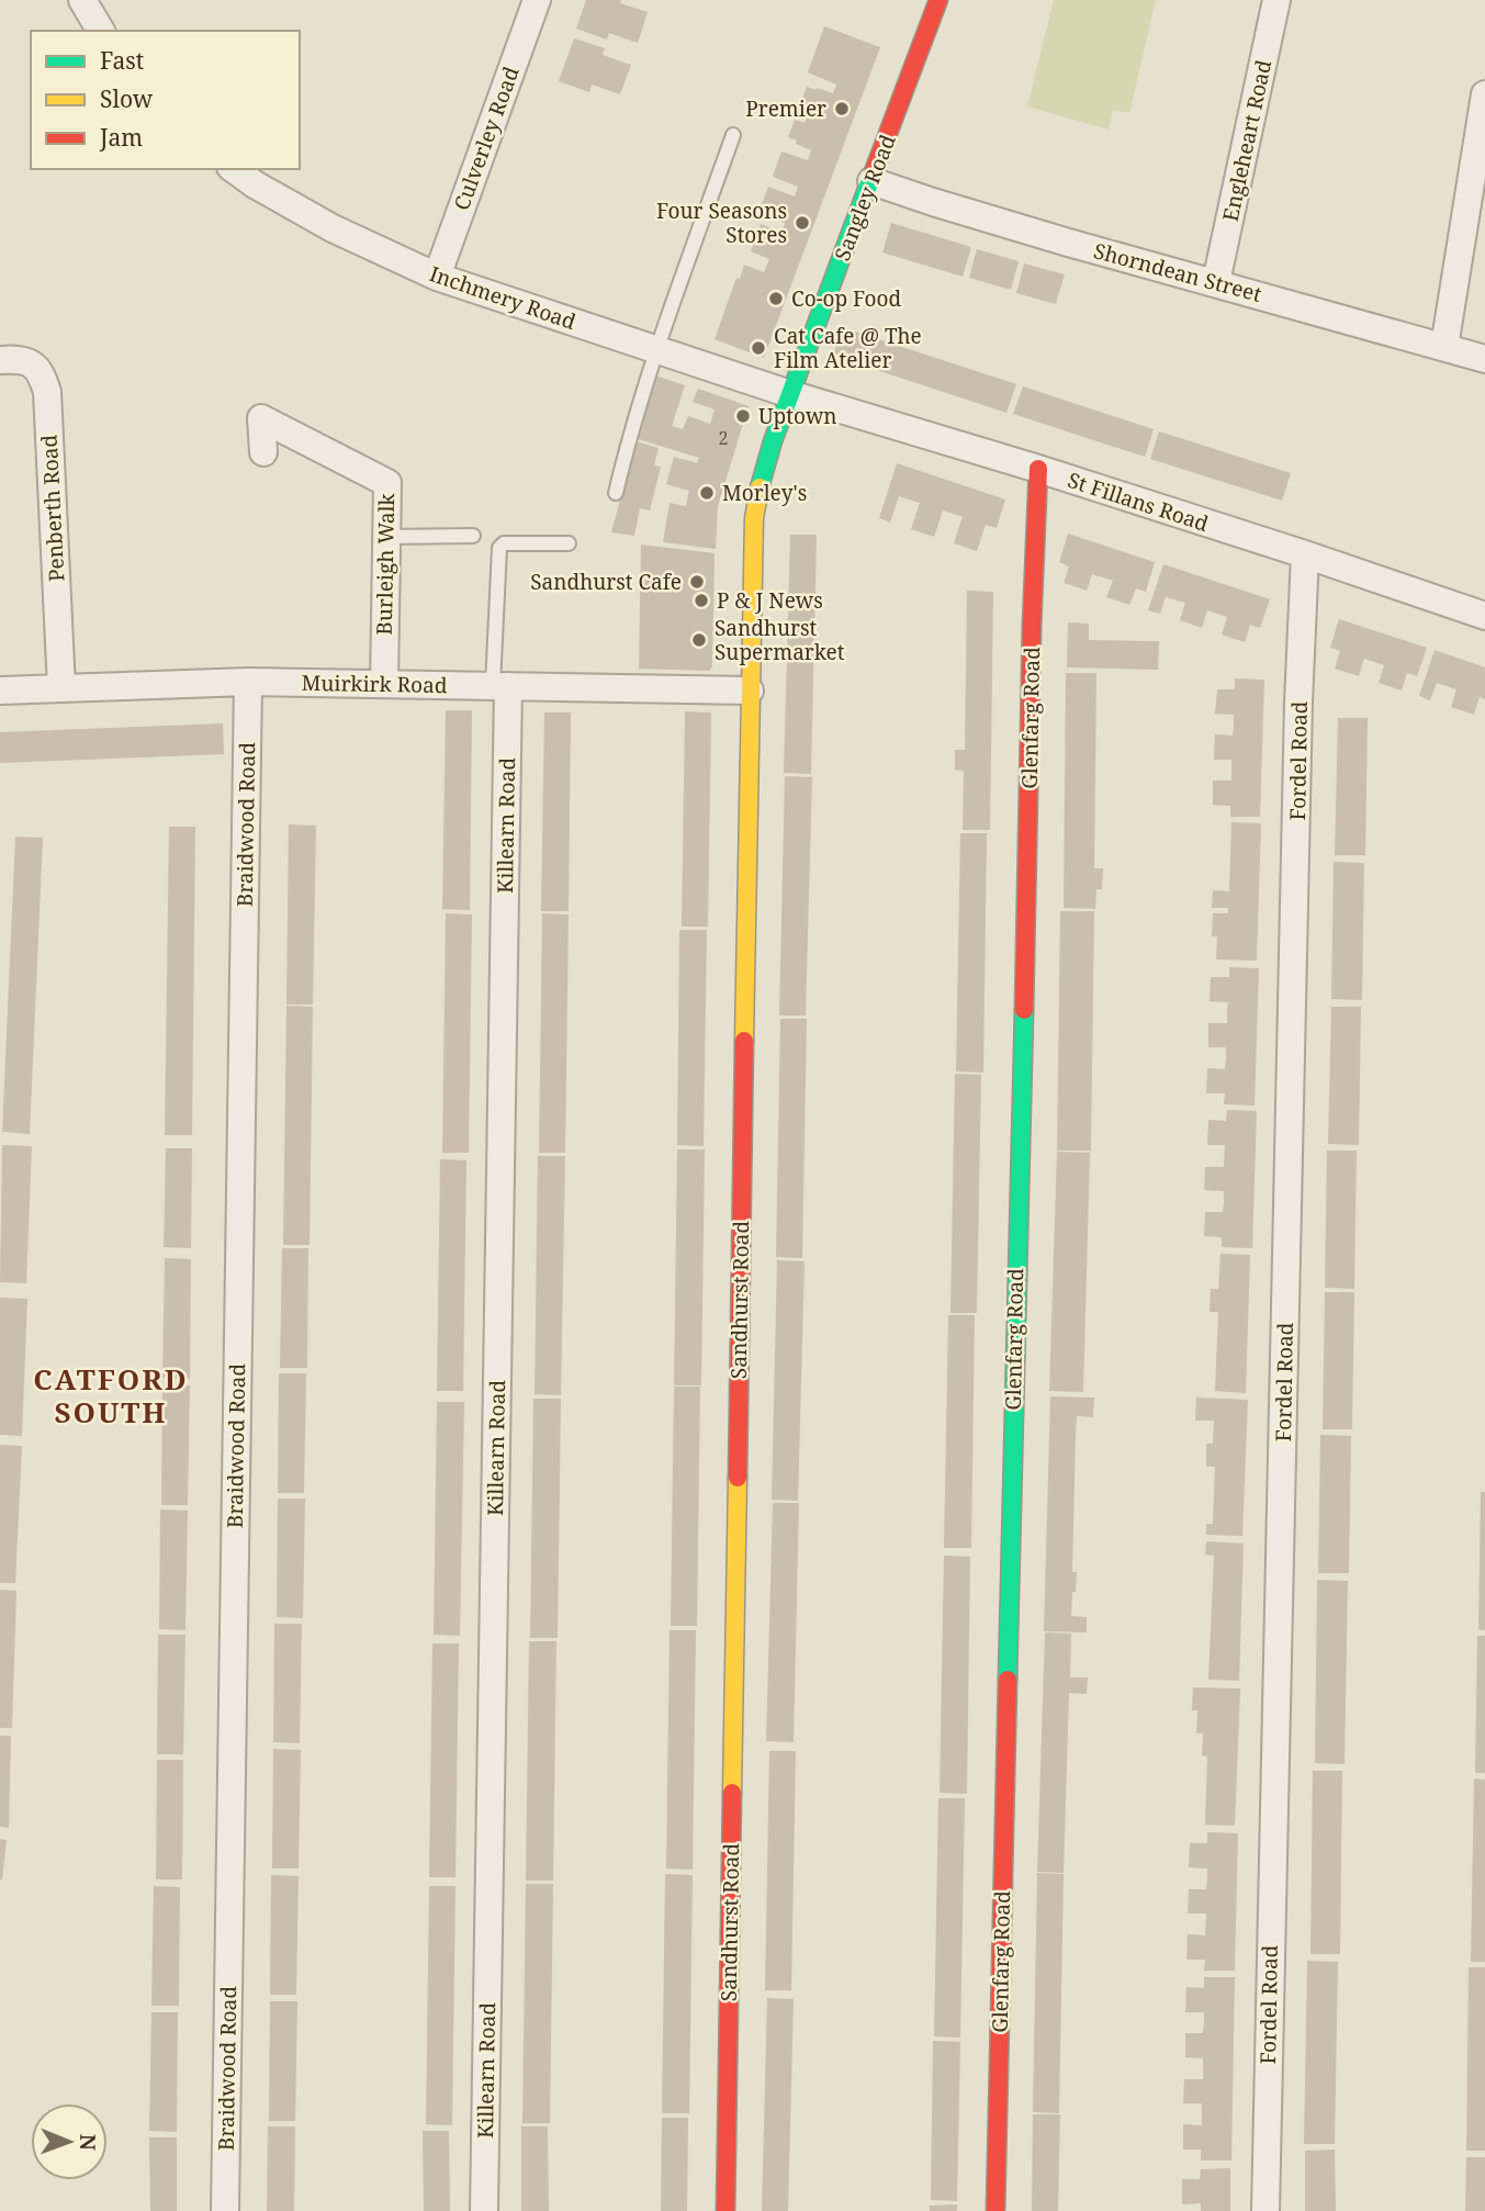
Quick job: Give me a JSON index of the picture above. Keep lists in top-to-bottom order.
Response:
{
  "streets": {
    "street": [
      "Culverley Road",
      "Engleheart Road",
      "Sangley Road",
      "Shorndean Street",
      "Inchmery Road",
      "St Fillans Road",
      "Penberth Road",
      "Burleigh Walk",
      "Muirkirk Road",
      "Glenfarg Road",
      "Fordel Road",
      "Braidwood Road",
      "Killearn Road",
      "Sandhurst Road"
    ]
  },
  "crossings": [
    ["Culverley Road", "Inchmery Road"],
    ["Engleheart Road", "Shorndean Street"],
    ["Sangley Road", "Shorndean Street"],
    ["Sangley Road", "Inchmery Road"],
    ["Sangley Road", "St Fillans Road"],
    ["Sangley Road", "Sandhurst Road"],
    ["Inchmery Road", "St Fillans Road"],
    ["Inchmery Road", "Sandhurst Road"],
    ["St Fillans Road", "Glenfarg Road"],
    ["St Fillans Road", "Fordel Road"],
    ["St Fillans Road", "Sandhurst Road"],
    ["Penberth Road", "Muirkirk Road"],
    ["Burleigh Walk", "Muirkirk Road"],
    ["Muirkirk Road", "Braidwood Road"],
    ["Muirkirk Road", "Killearn Road"],
    ["Muirkirk Road", "Sandhurst Road"]
  ],
  "districts": ["CATFORD SOUTH"],
  "places": [
    "Premier",
    "Four Seasons Stores",
    "Co-op Food",
    "Cat Cafe @ The Film Atelier",
    "Uptown",
    "Morley's",
    "Sandhurst Cafe",
    "P & J News",
    "Sandhurst Supermarket"
  ],
  "house_numbers": ["2"],
  "legend": ["Fast", "Slow", "Jam"],
  "north": "right"
}
